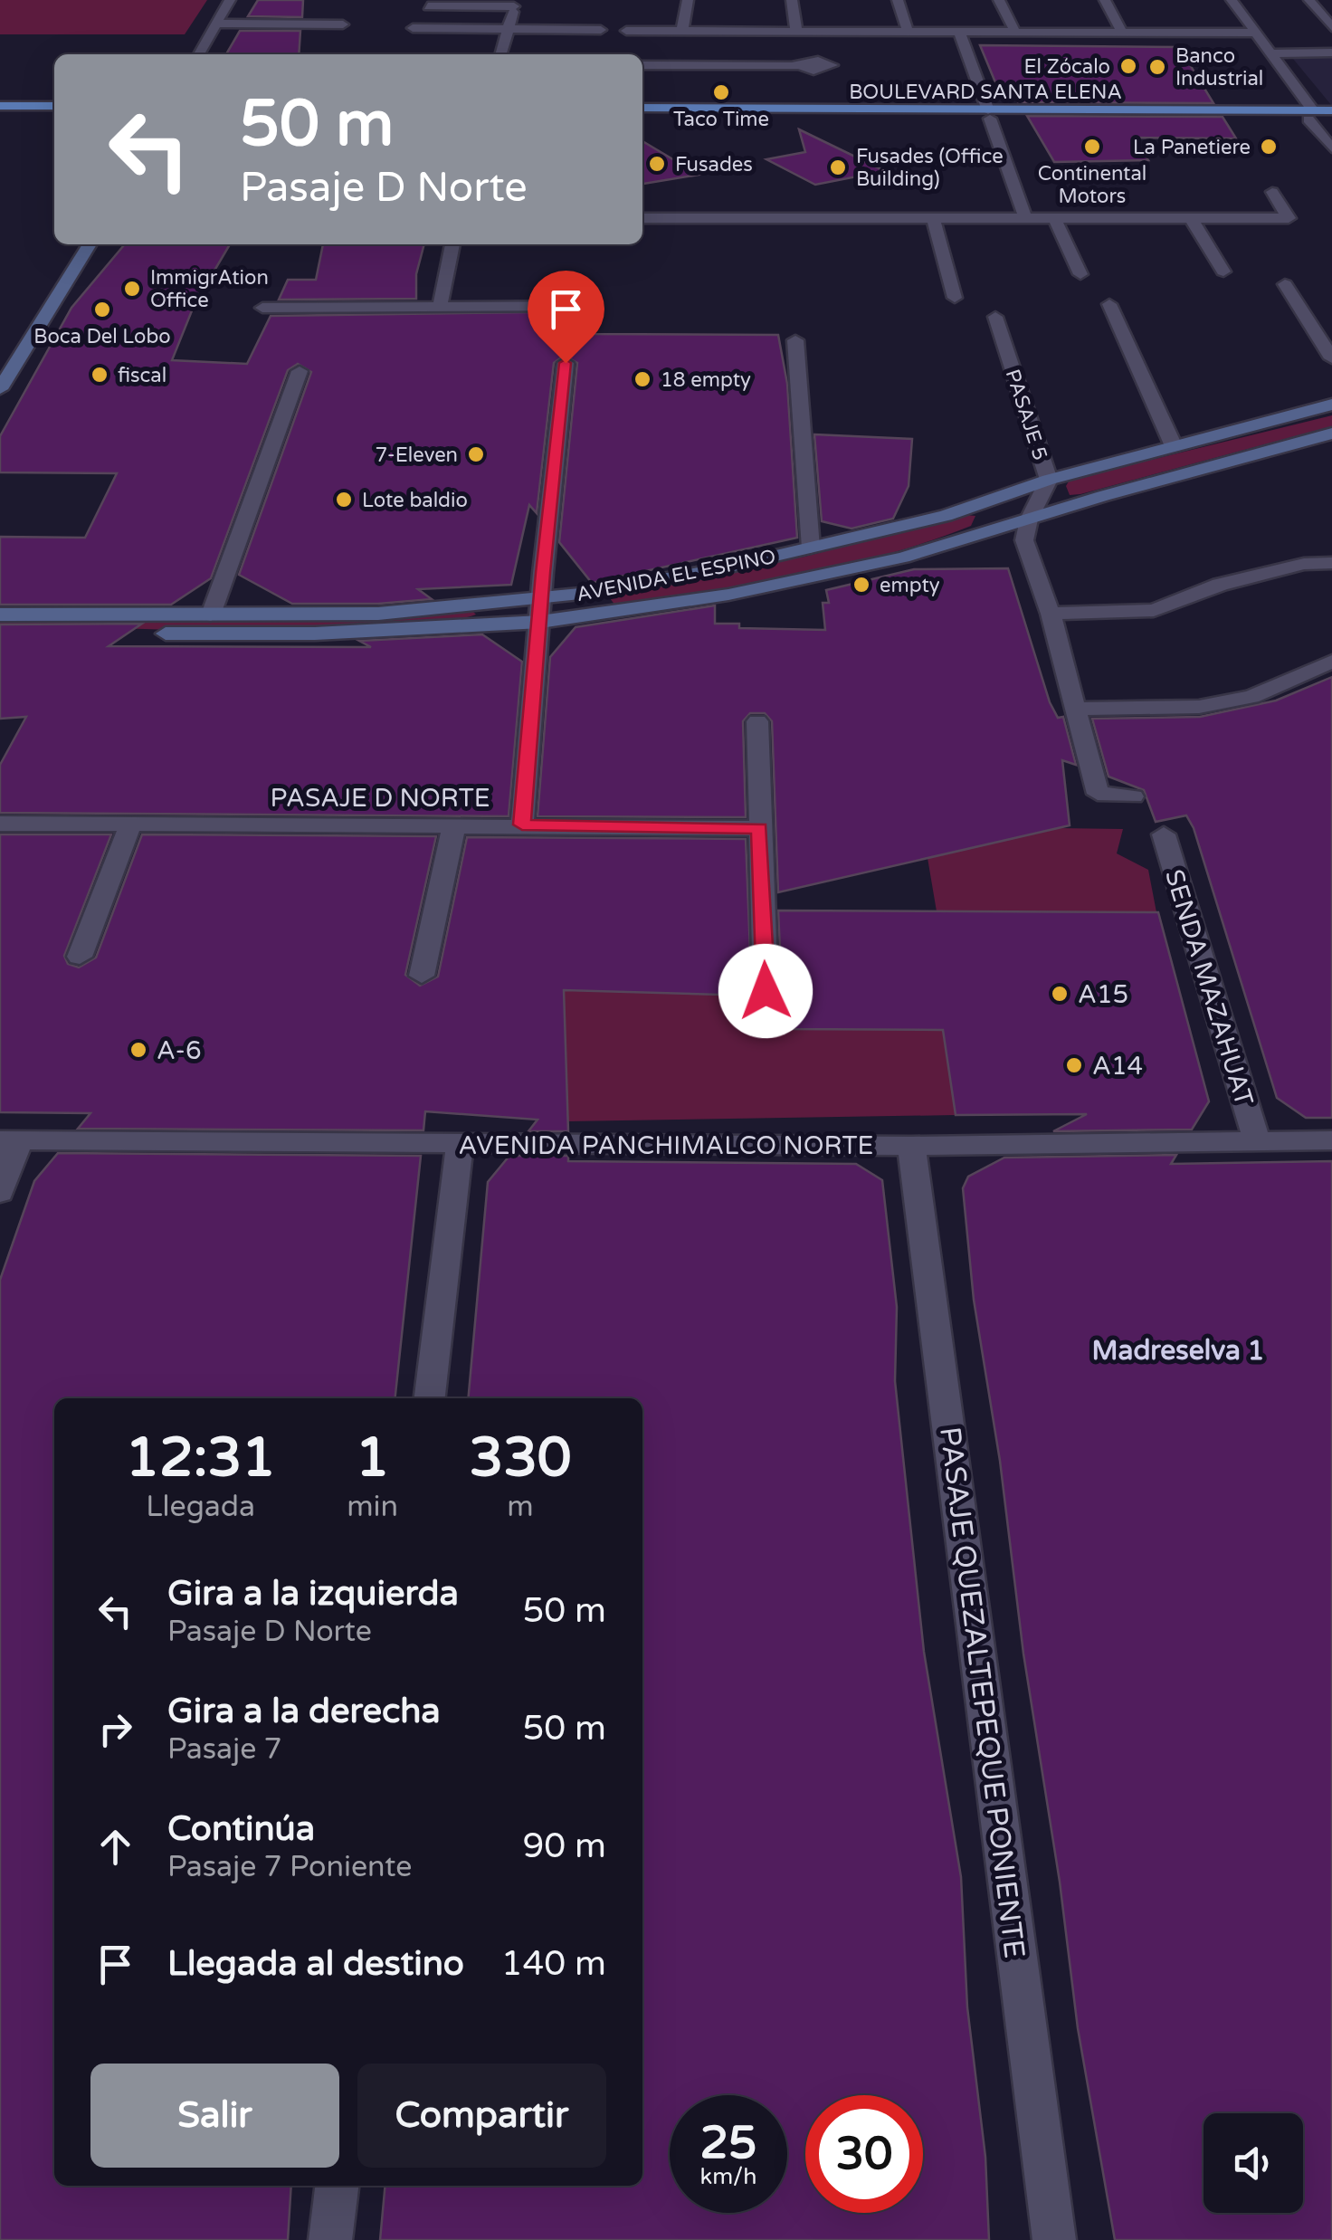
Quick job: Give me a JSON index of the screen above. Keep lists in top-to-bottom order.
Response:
{
  "streets": {
    "main road": ["BOULEVARD SANTA ELENA", "AVENIDA EL ESPINO"],
    "street": [
      "PASAJE 5",
      "PASAJE D NORTE",
      "SENDA MAZAHUAT",
      "AVENIDA PANCHIMALCO NORTE",
      "PASAJE QUEZALTEPEQUE PONIENTE"
    ]
  },
  "crossings": [
    ["PASAJE 5", "AVENIDA EL ESPINO"],
    ["SENDA MAZAHUAT", "AVENIDA PANCHIMALCO NORTE"],
    ["AVENIDA PANCHIMALCO NORTE", "PASAJE QUEZALTEPEQUE PONIENTE"]
  ],
  "districts": ["Madreselva 1"],
  "places": [
    "El Zócalo",
    "Banco Industrial",
    "Taco Time",
    "Continental Motors",
    "La Panetiere",
    "Fusades",
    "Fusades (Office Building)",
    "ImmigrAtion Office",
    "Boca Del Lobo",
    "fiscal",
    "18 empty",
    "7-Eleven",
    "Lote baldio",
    "empty",
    "A15",
    "A-6",
    "A14"
  ],
  "page": {
    "turn": ["50 m", "Pasaje D Norte"],
    "eta": [
      "12:31",
      "Llegada",
      "1",
      "min",
      "330",
      "m"
    ],
    "list": [
      {
        "name": "Gira a la izquierda",
        "note": "Pasaje D Norte",
        "value": "50 m"
      },
      {
        "name": "Gira a la derecha",
        "note": "Pasaje 7",
        "value": "50 m"
      },
      {
        "name": "Continúa",
        "note": "Pasaje 7 Poniente",
        "value": "90 m"
      },
      {
        "name": "Llegada al destino",
        "value": "140 m"
      }
    ],
    "buttons": ["Salir", "Compartir"],
    "speed": "25 km/h",
    "limit": "30"
  }
}
